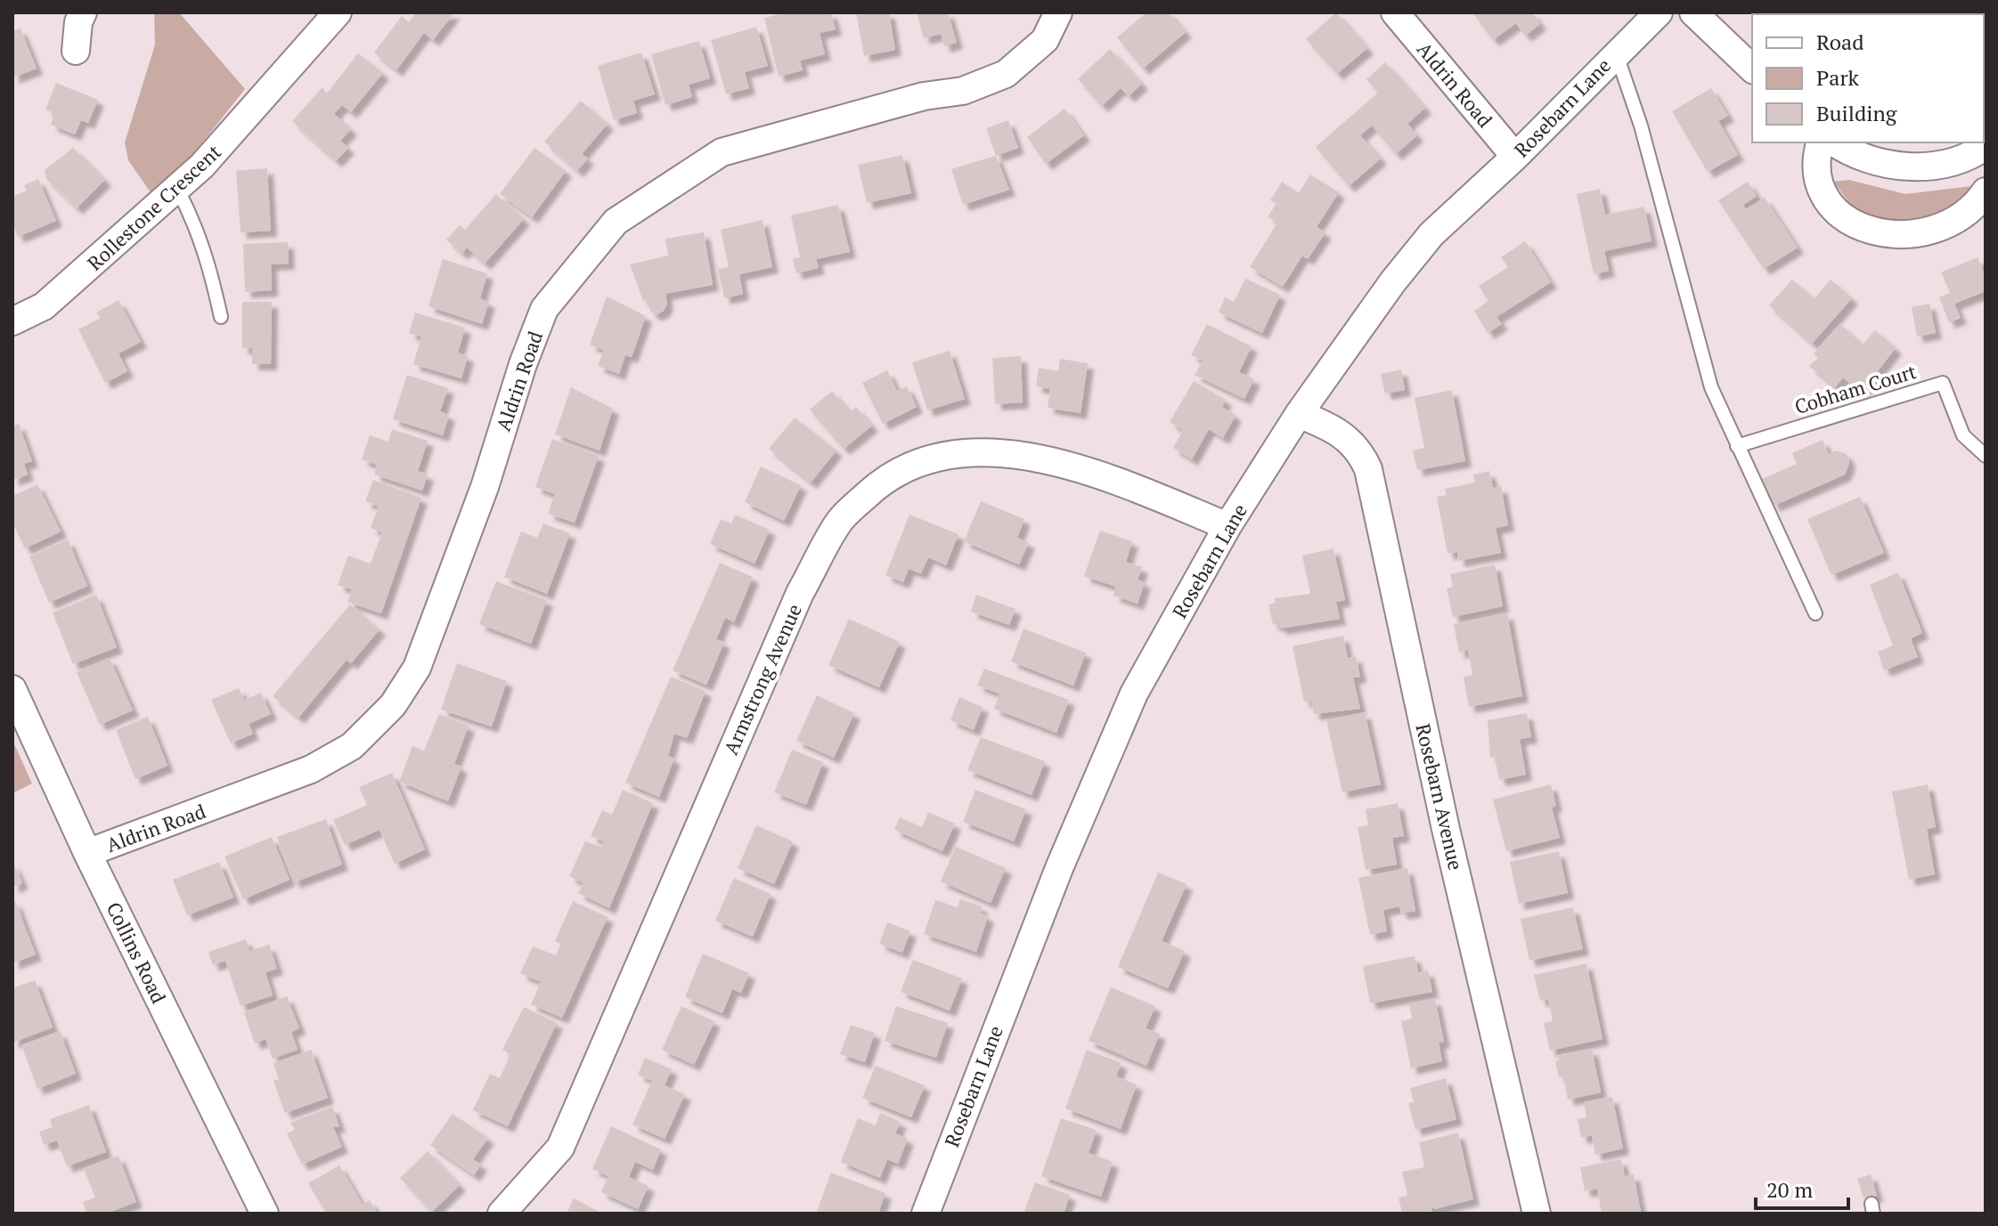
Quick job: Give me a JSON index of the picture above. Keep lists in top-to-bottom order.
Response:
{
  "streets": {
    "street": [
      "Aldrin Road",
      "Rosebarn Lane",
      "Rollestone Crescent",
      "Armstrong Avenue",
      "Rosebarn Avenue",
      "Collins Road"
    ],
    "lane": ["Cobham Court"]
  },
  "crossings": [
    ["Aldrin Road", "Rosebarn Lane"],
    ["Aldrin Road", "Collins Road"],
    ["Rosebarn Lane", "Armstrong Avenue"],
    ["Rosebarn Lane", "Rosebarn Avenue"]
  ],
  "legend": ["Road", "Park", "Building"],
  "scale_bar": "20 m"
}
